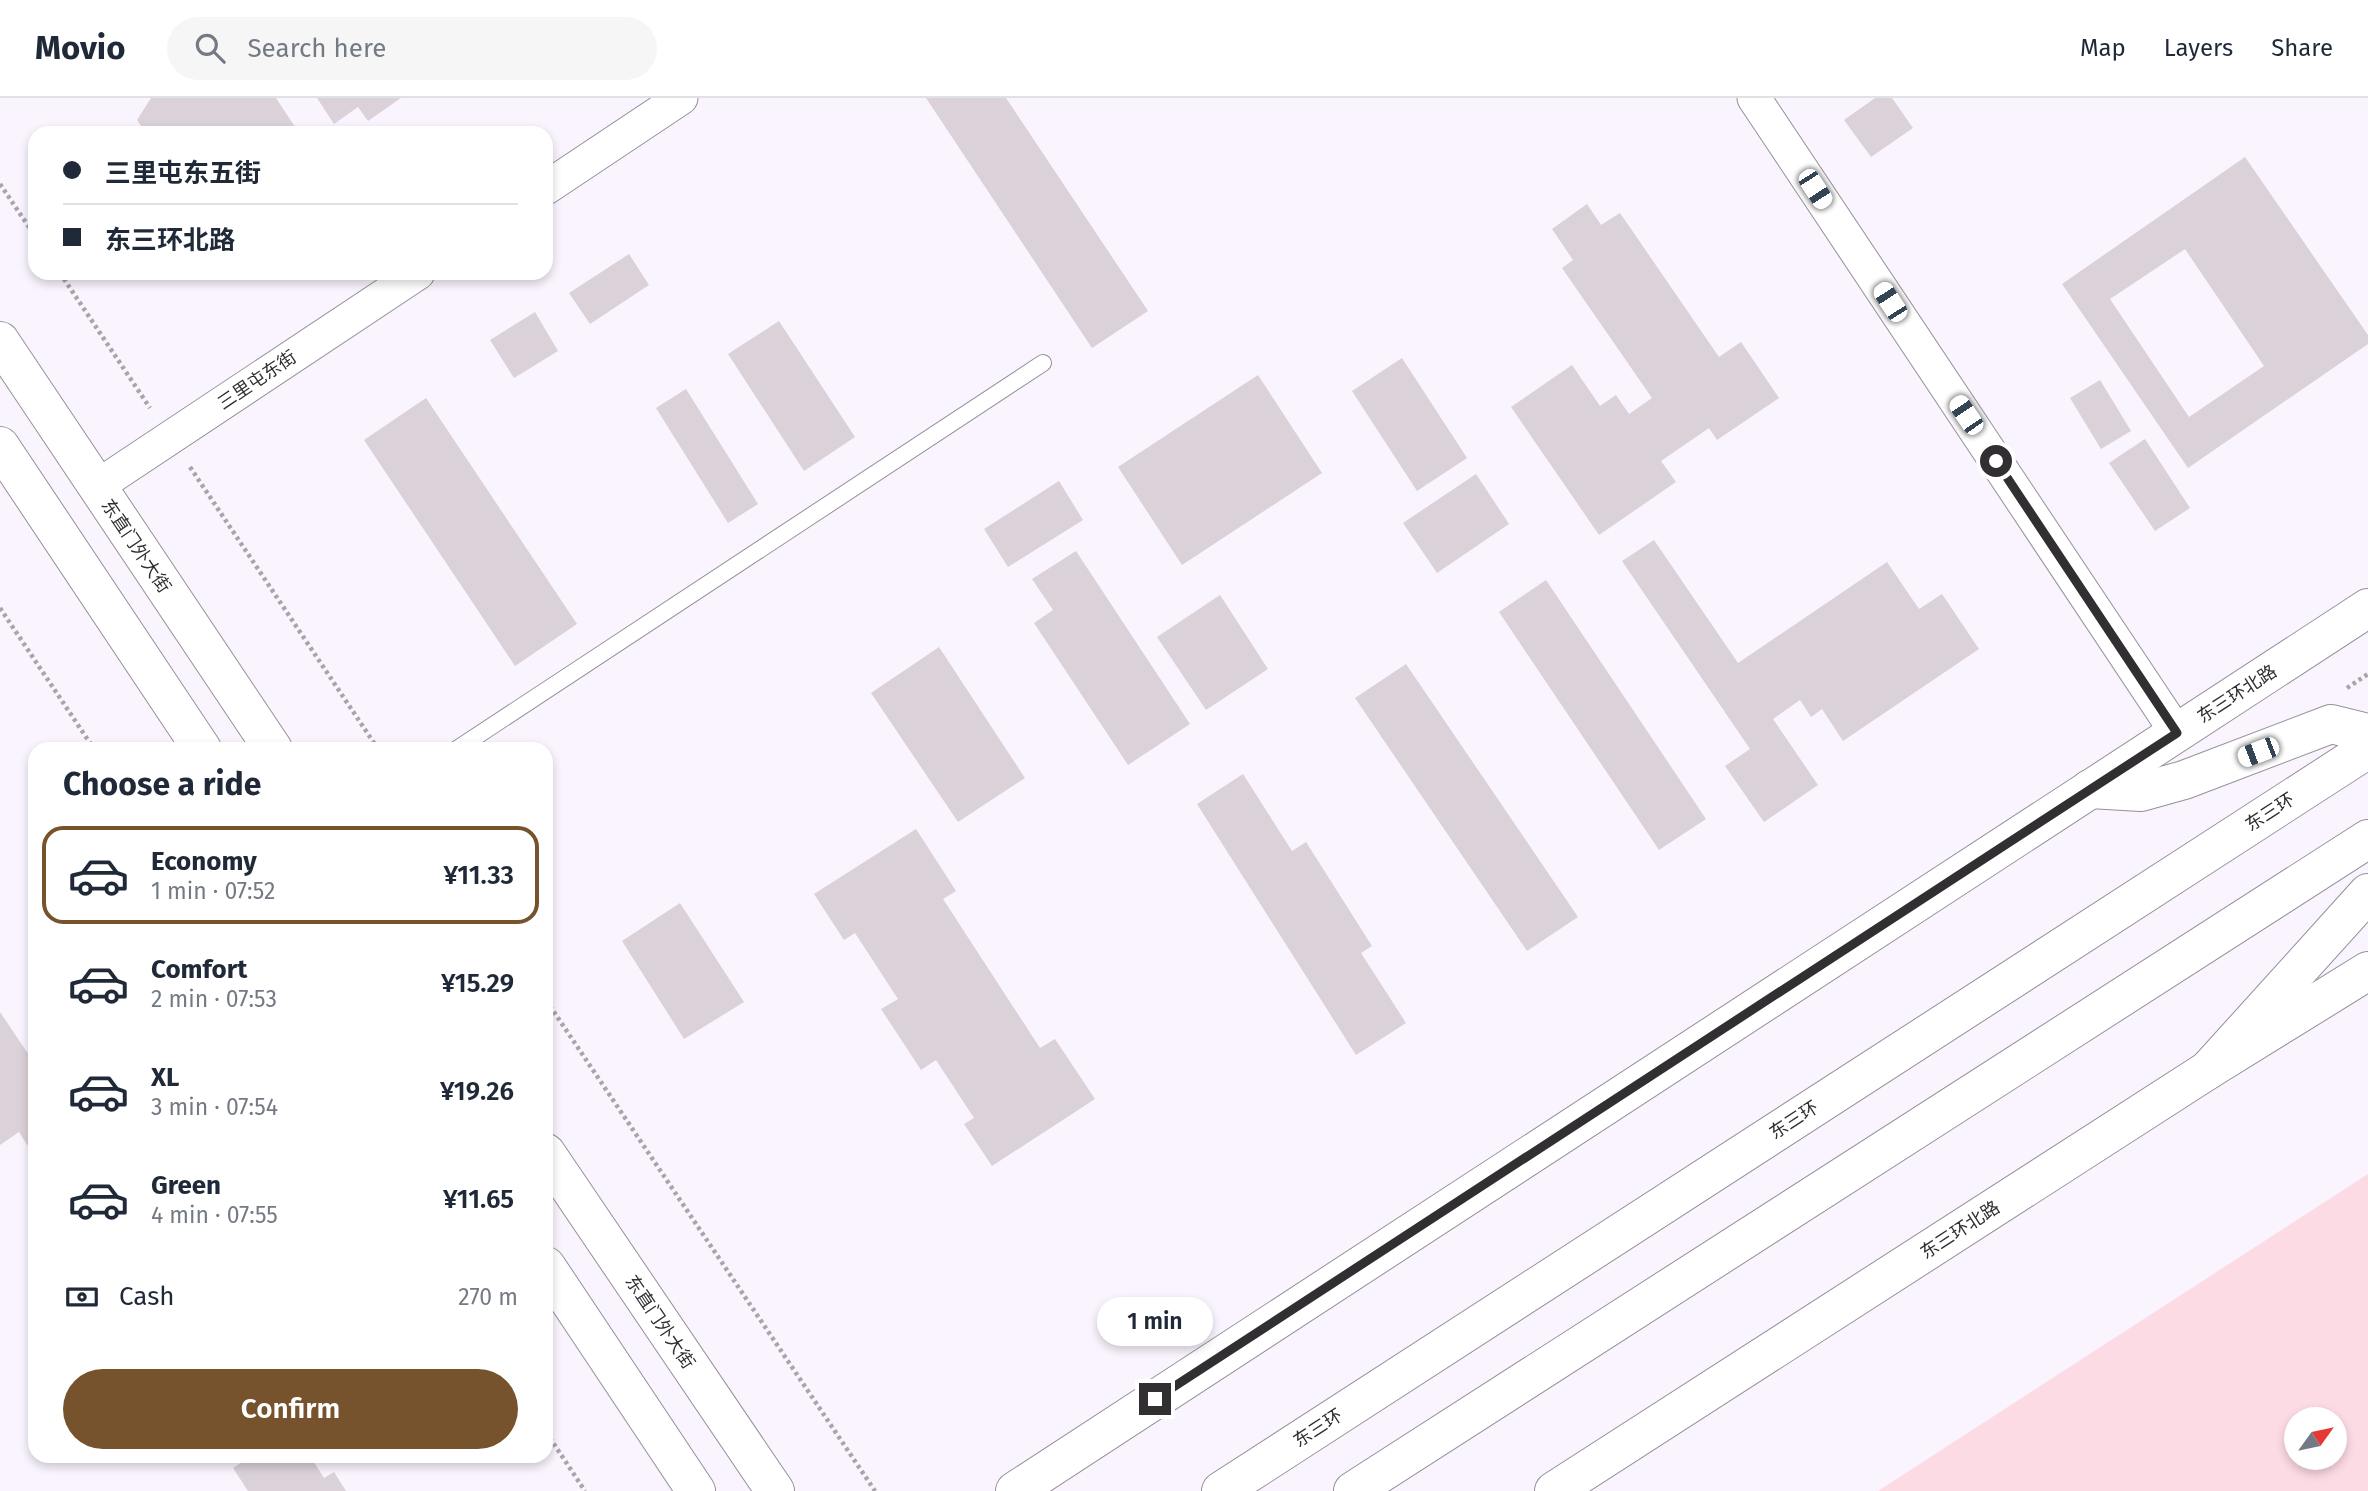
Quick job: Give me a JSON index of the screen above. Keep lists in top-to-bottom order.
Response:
{
  "streets": {
    "main road": ["东直门外大街", "东三环北路", "东三环"],
    "street": ["三里屯东街"]
  },
  "crossings": [
    ["三里屯东街", "东直门外大街"]
  ],
  "north": "top right",
  "page": {
    "header": "Movio",
    "search": "Search here",
    "nav": ["Map", "Layers", "Share"],
    "banner": ["三里屯东五街", "东三环北路"],
    "heading": "Choose a ride",
    "list": [
      {
        "name": "Economy",
        "note": "1 min · 07:52",
        "value": "¥11.33"
      },
      {
        "name": "Comfort",
        "note": "2 min · 07:53",
        "value": "¥15.29"
      },
      {
        "name": "XL",
        "note": "3 min · 07:54",
        "value": "¥19.26"
      },
      {
        "name": "Green",
        "note": "4 min · 07:55",
        "value": "¥11.65"
      }
    ],
    "pay": ["Cash", "270 m"],
    "bubble": "1 min",
    "buttons": "Confirm"
  }
}
